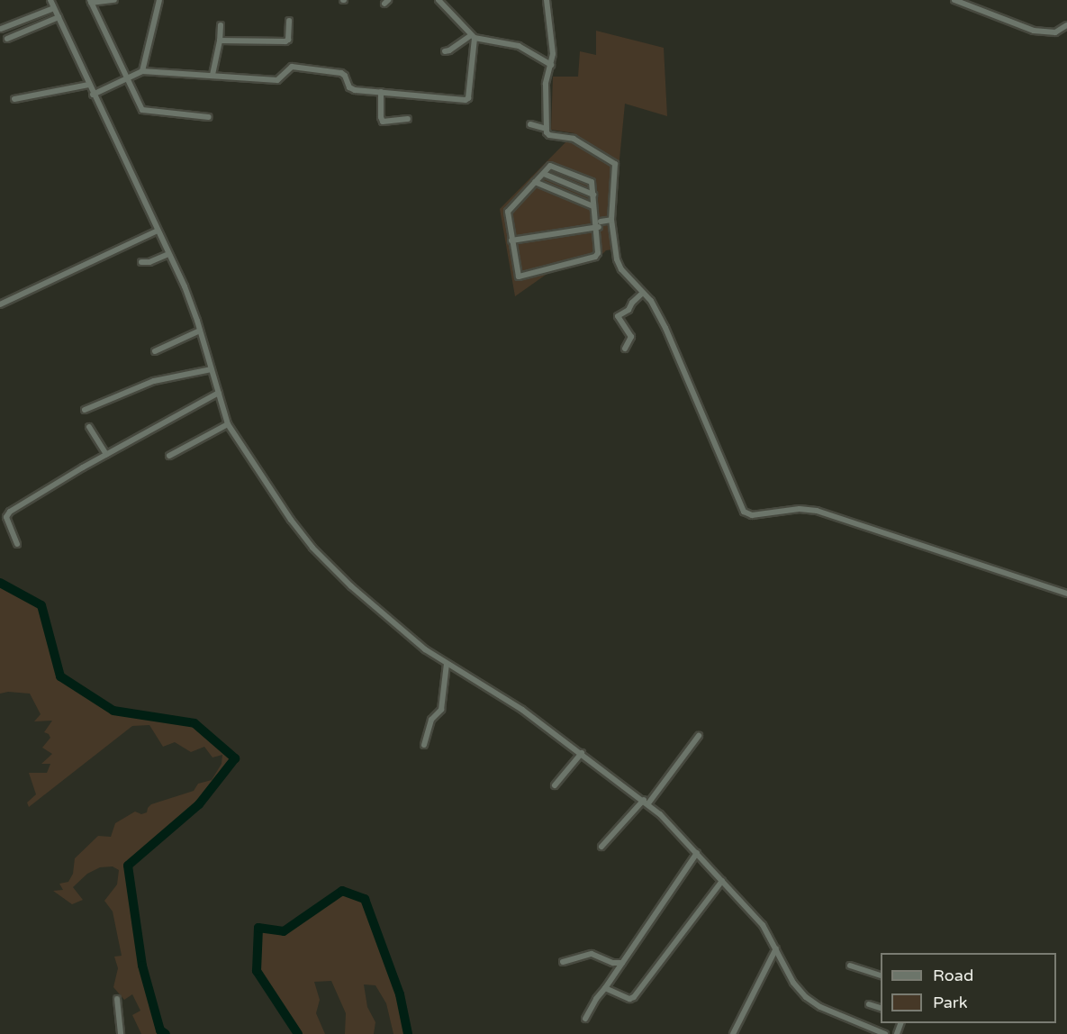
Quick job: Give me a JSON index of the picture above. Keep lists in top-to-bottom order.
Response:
{
  "legend": ["Road", "Park"]
}
